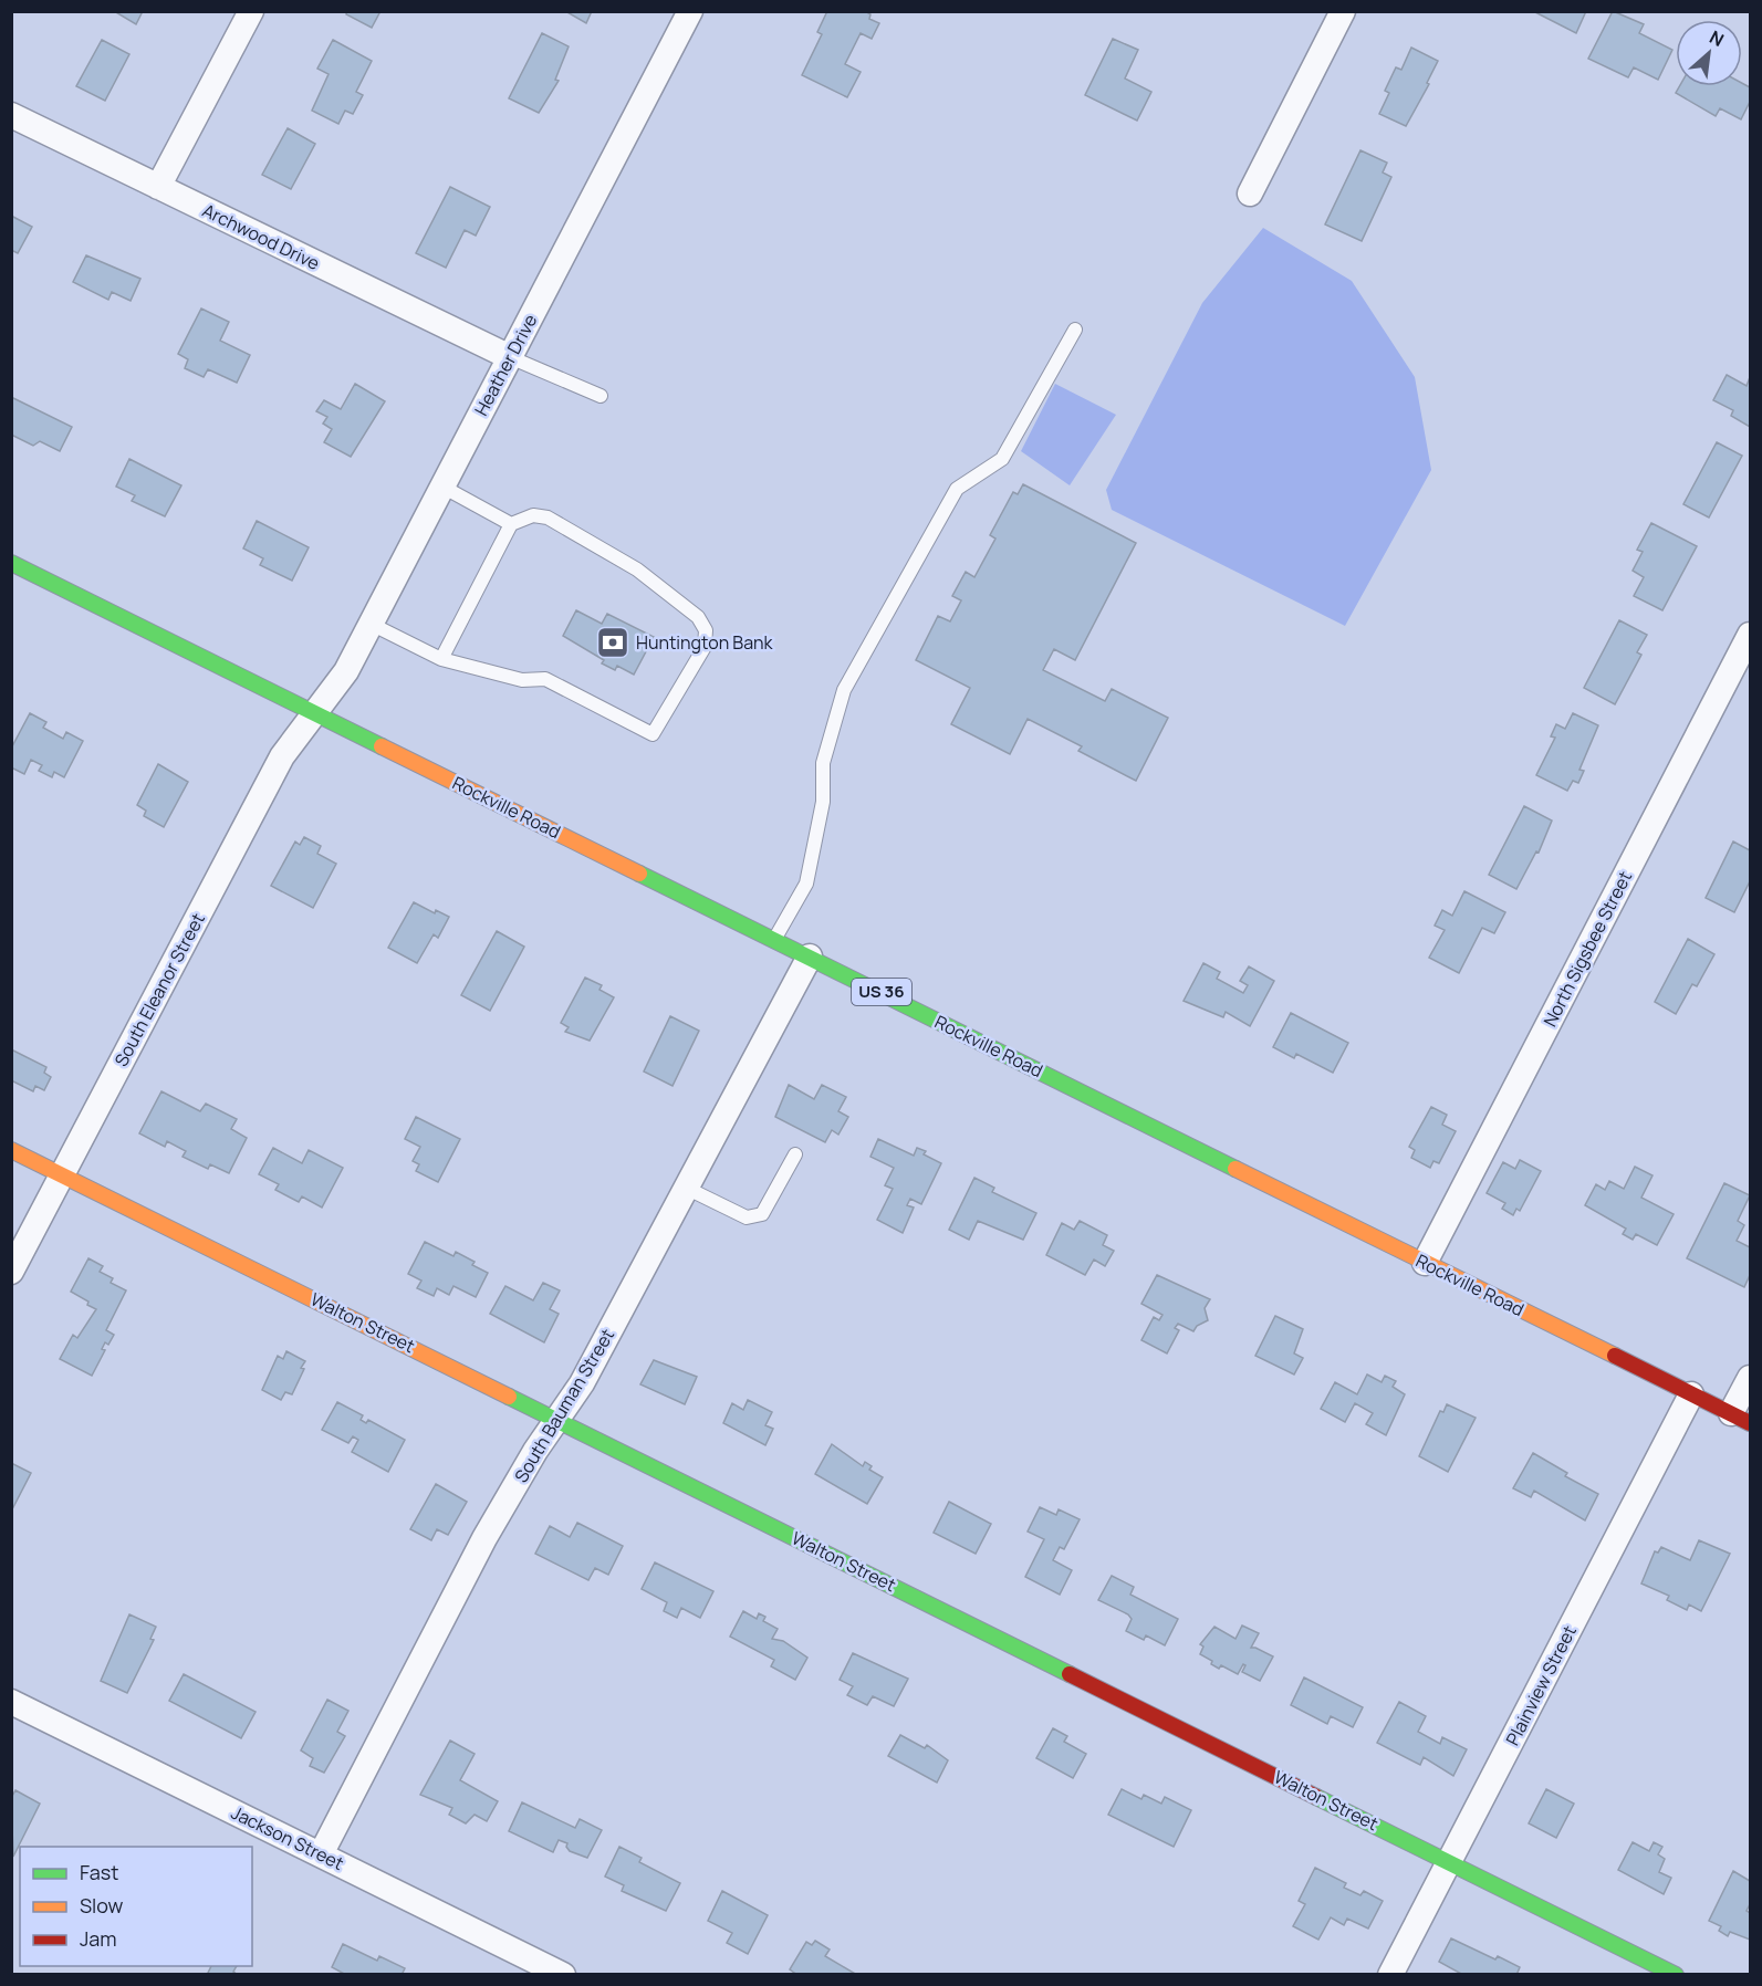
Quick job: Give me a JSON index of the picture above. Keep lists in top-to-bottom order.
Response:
{
  "streets": {
    "main road": ["Rockville Road", "US 36", "Walton Street"],
    "street": [
      "Archwood Drive",
      "Heather Drive",
      "North Sigsbee Street",
      "South Eleanor Street",
      "South Bauman Street",
      "Plainview Street",
      "Jackson Street"
    ]
  },
  "crossings": [
    ["Archwood Drive", "Heather Drive"],
    ["Heather Drive", "Rockville Road"],
    ["Heather Drive", "South Eleanor Street"],
    ["Rockville Road", "North Sigsbee Street"],
    ["Rockville Road", "South Eleanor Street"],
    ["Rockville Road", "South Bauman Street"],
    ["Rockville Road", "Plainview Street"],
    ["South Eleanor Street", "Walton Street"],
    ["Walton Street", "South Bauman Street"],
    ["Walton Street", "Plainview Street"],
    ["South Bauman Street", "Jackson Street"]
  ],
  "places": {
    "bank": ["Huntington Bank"]
  },
  "legend": ["Fast", "Slow", "Jam"],
  "north": "top right"
}
